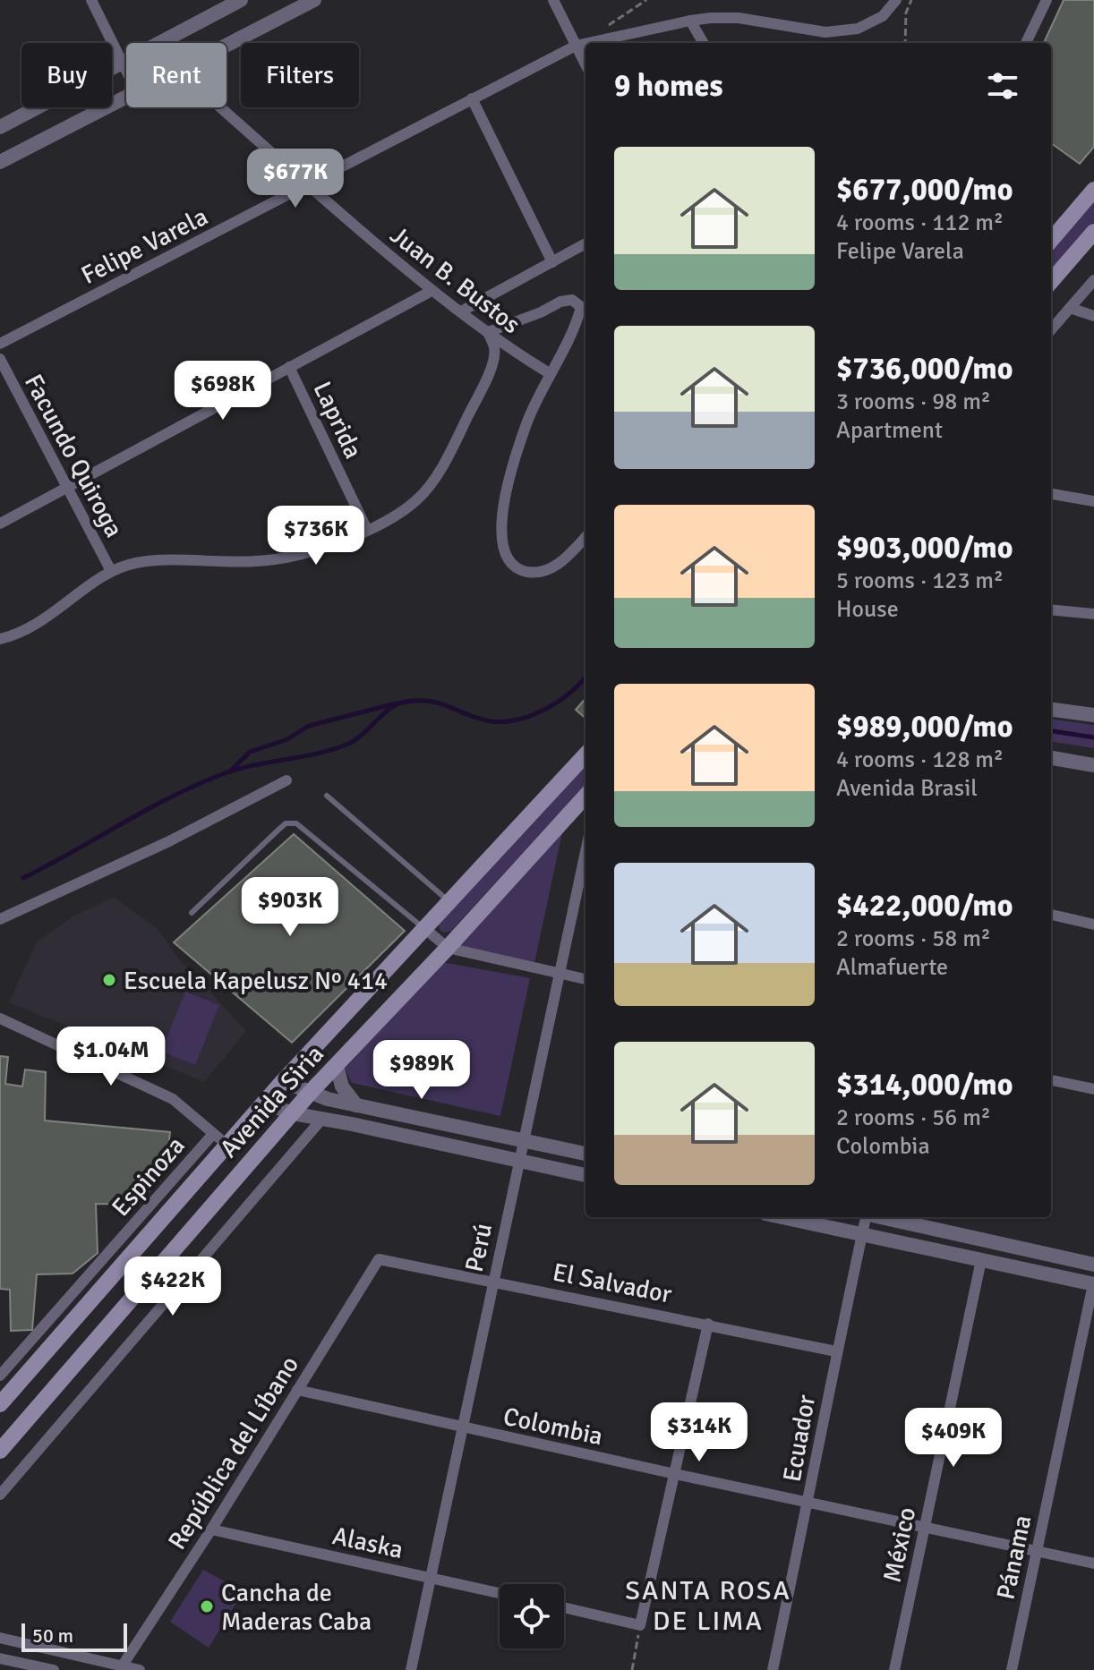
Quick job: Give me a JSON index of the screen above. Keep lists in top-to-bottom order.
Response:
{
  "streets": {
    "main road": ["Avenida Siria"],
    "street": [
      "Felipe Varela",
      "Juan B. Bustos",
      "Laprida",
      "Facundo Quiroga",
      "Espinoza",
      "Perú",
      "El Salvador",
      "Colombia",
      "Ecuador",
      "República del Líbano",
      "Alaska",
      "México",
      "Pánama"
    ]
  },
  "crossings": [
    ["Felipe Varela", "Juan B. Bustos"],
    ["Perú", "El Salvador"],
    ["Perú", "Colombia"],
    ["Perú", "Alaska"],
    ["El Salvador", "Ecuador"],
    ["El Salvador", "República del Líbano"],
    ["Colombia", "Ecuador"],
    ["Colombia", "República del Líbano"],
    ["Colombia", "México"],
    ["Colombia", "Pánama"],
    ["República del Líbano", "Alaska"]
  ],
  "districts": ["SANTA ROSA DE LIMA"],
  "places": ["Escuela Kapelusz Nº 414", "Cancha de Maderas Caba"],
  "scale_bar": "50 m",
  "page": {
    "chip": ["Buy", "Rent", "Filters"],
    "heading": "9 homes",
    "list": [
      {
        "name": "$677,000/mo",
        "note": "4 rooms · 112 m² · Felipe Varela"
      },
      {
        "name": "$736,000/mo",
        "note": "3 rooms · 98 m² · Apartment"
      },
      {
        "name": "$903,000/mo",
        "note": "5 rooms · 123 m² · House"
      },
      {
        "name": "$989,000/mo",
        "note": "4 rooms · 128 m² · Avenida Brasil"
      },
      {
        "name": "$422,000/mo",
        "note": "2 rooms · 58 m² · Almafuerte"
      },
      {
        "name": "$314,000/mo",
        "note": "2 rooms · 56 m² · Colombia"
      }
    ],
    "price": [
      "$677K",
      "$698K",
      "$736K",
      "$903K",
      "$1.04M",
      "$989K",
      "$422K",
      "$314K",
      "$409K"
    ],
    "scale": "50 m"
  }
}
